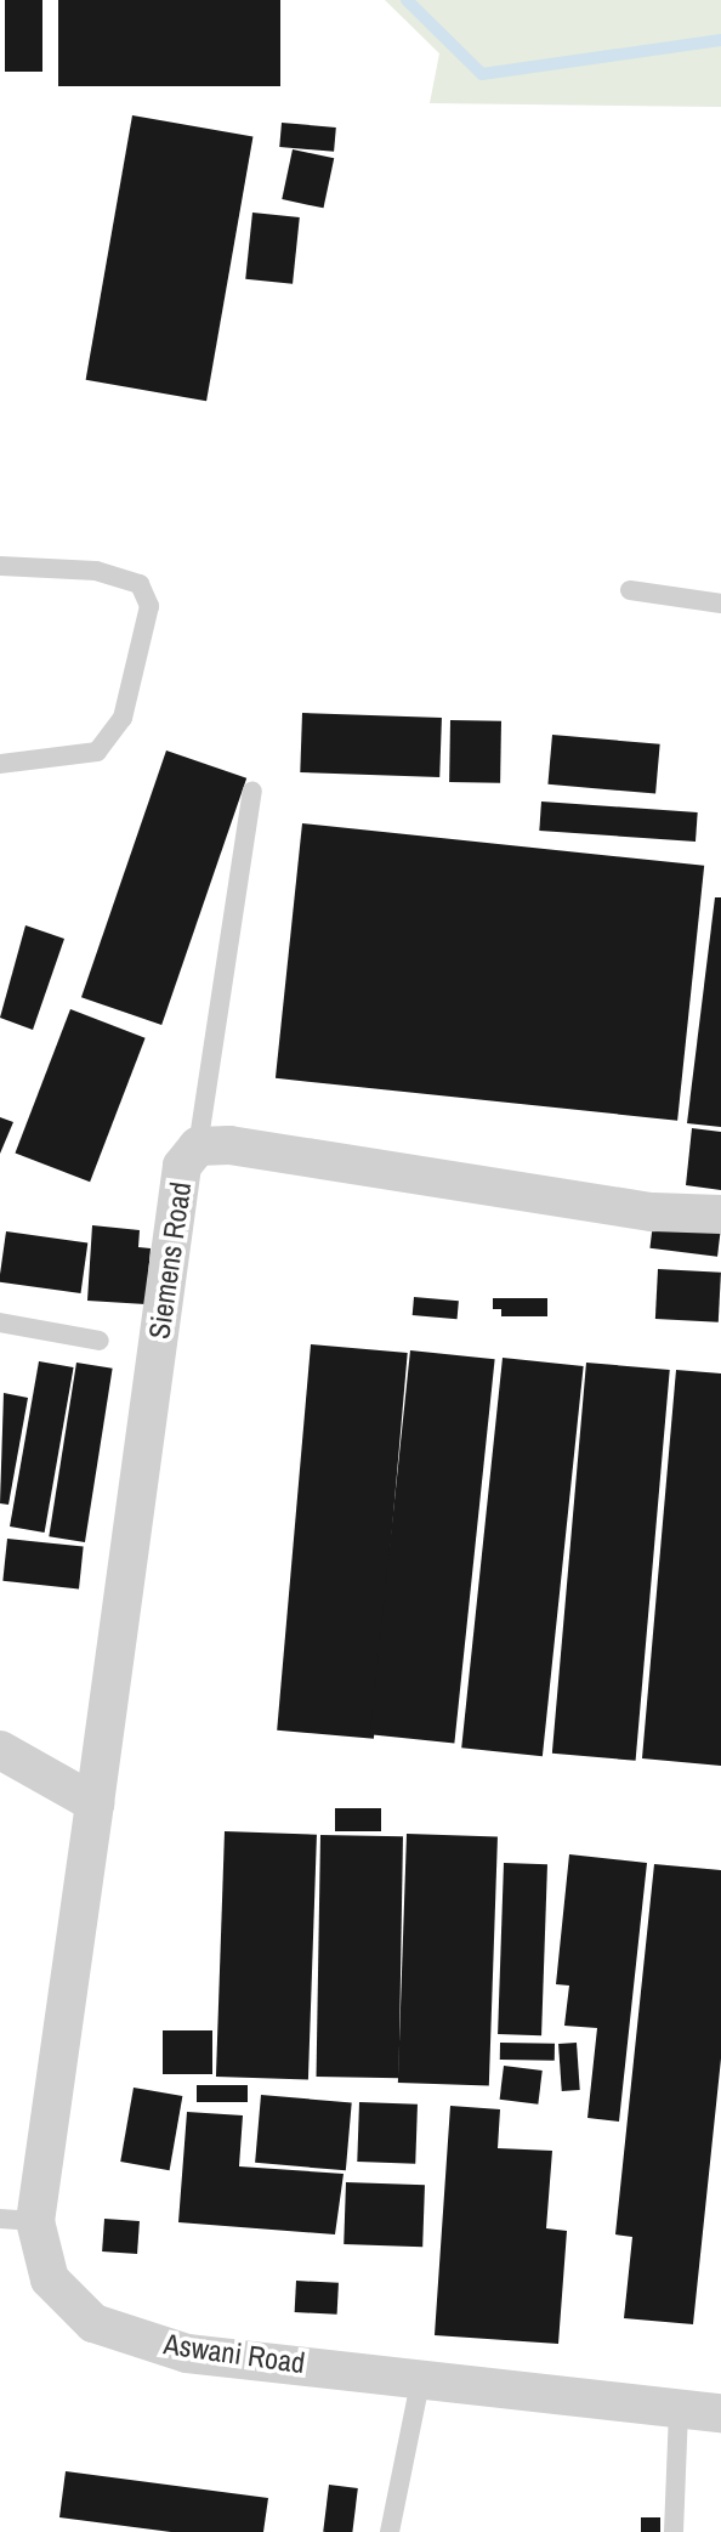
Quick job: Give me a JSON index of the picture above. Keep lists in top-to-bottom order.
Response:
{
  "streets": {
    "street": ["Siemens Road", "Aswani Road"]
  },
  "crossings": [
    ["Siemens Road", "Aswani Road"]
  ]
}
